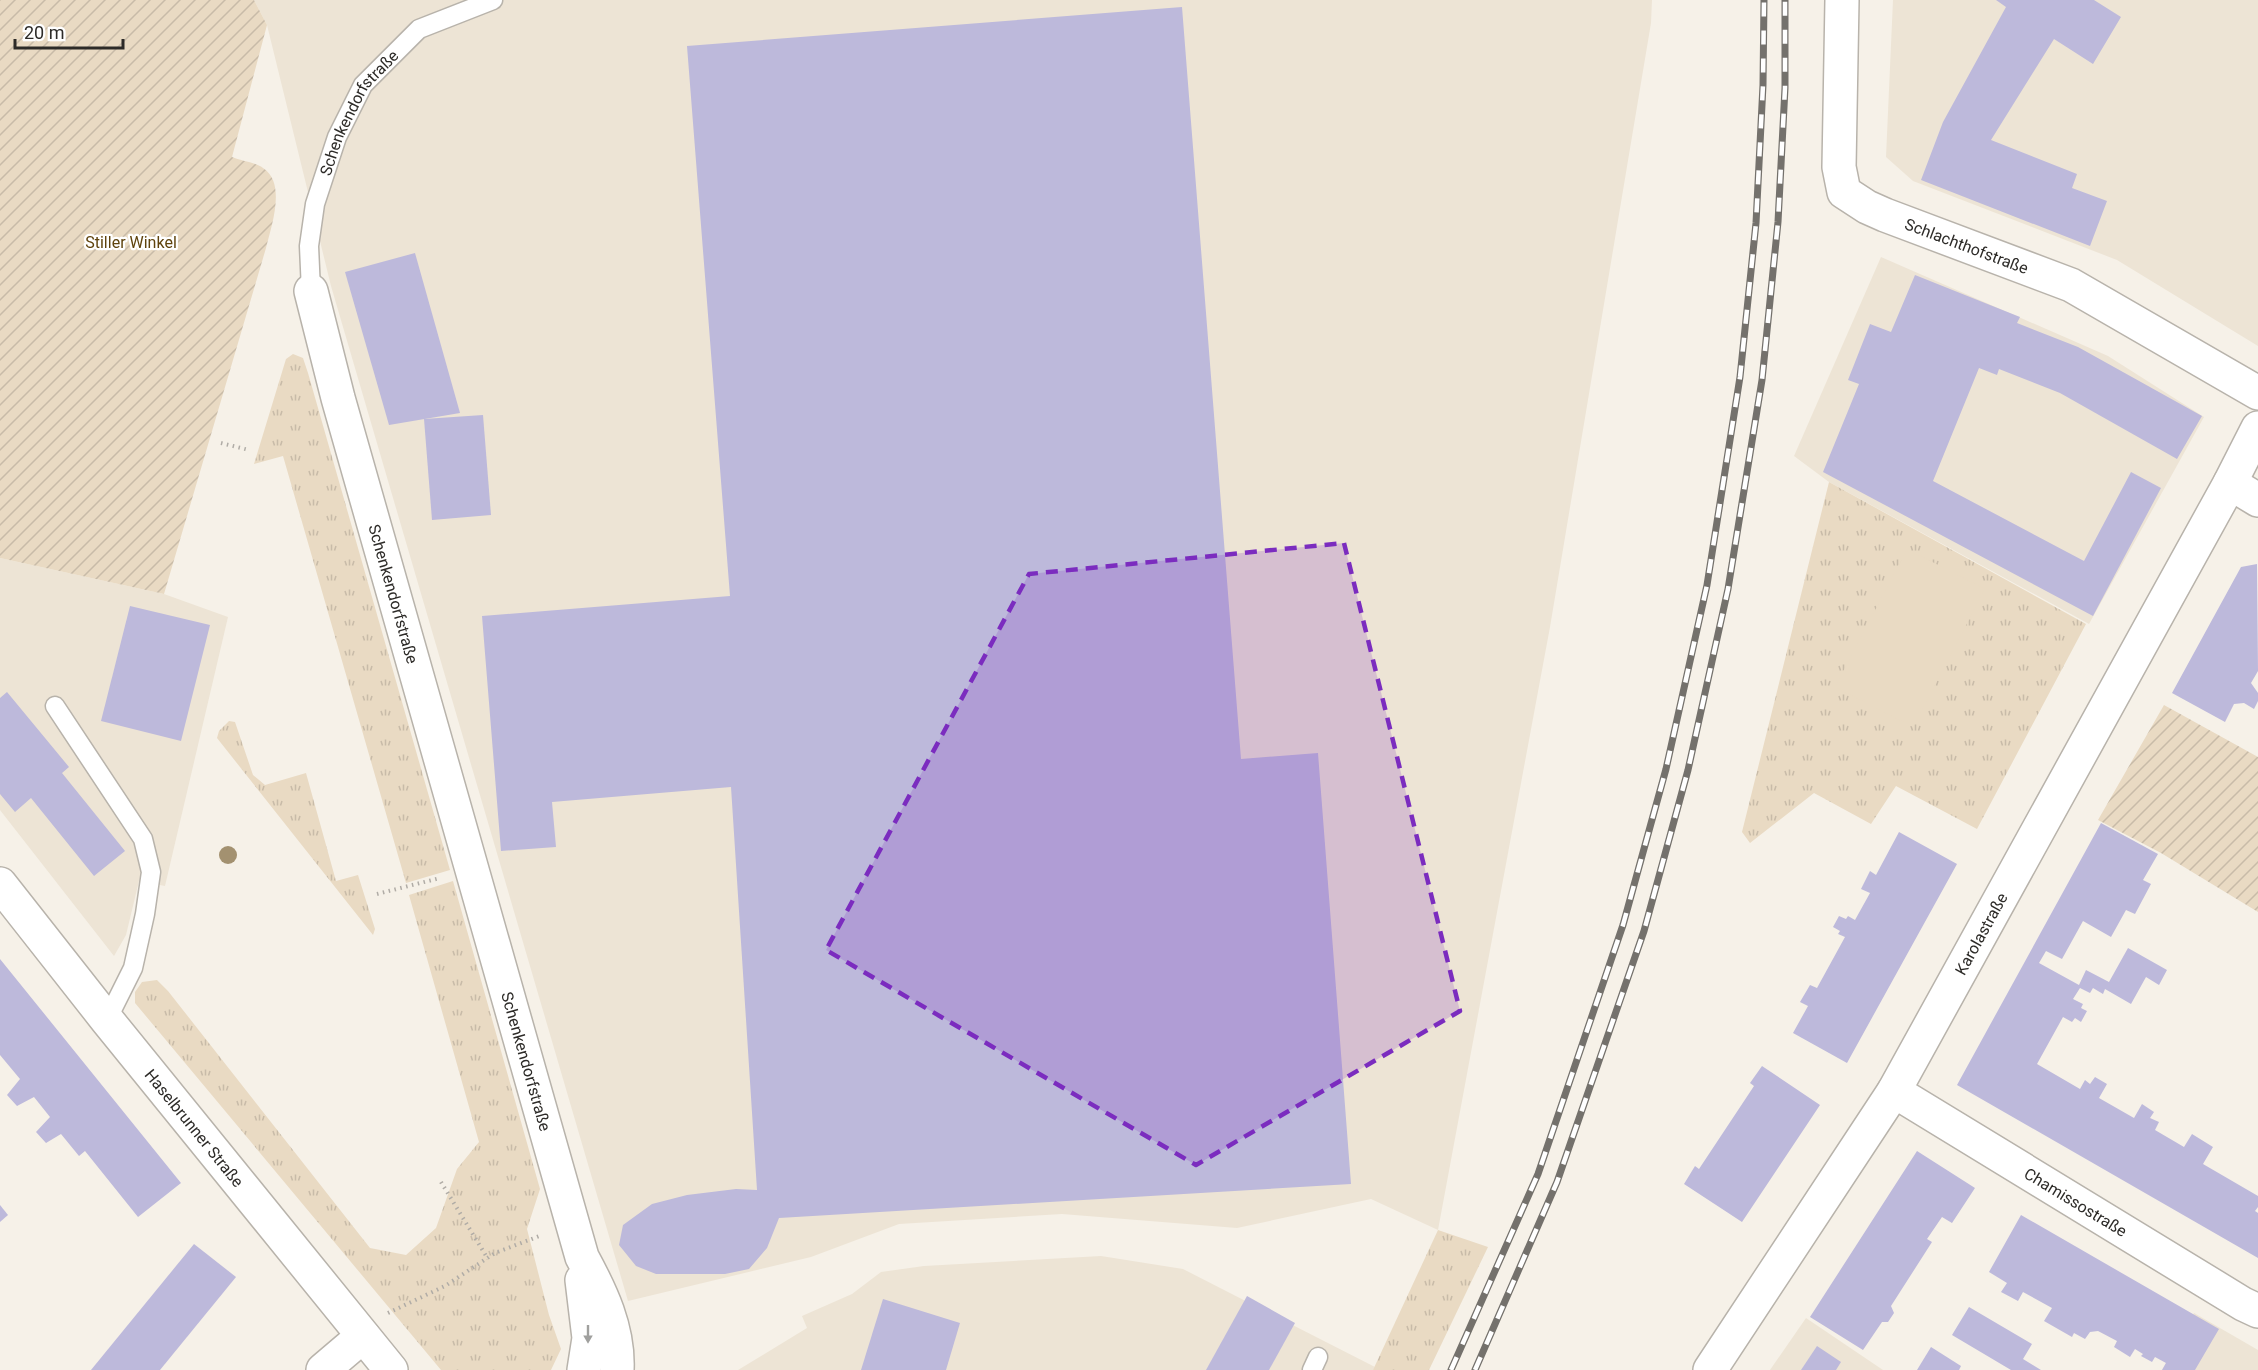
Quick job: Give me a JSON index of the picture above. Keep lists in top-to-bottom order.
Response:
{
  "streets": {
    "street": [
      "Schenkendorfstraße",
      "Schlachthofstraße",
      "Karolastraße",
      "Haselbrunner Straße",
      "Chamissostraße"
    ]
  },
  "crossings": [
    ["Karolastraße", "Chamissostraße"]
  ],
  "parks": ["Stiller Winkel"],
  "scale_bar": "20 m"
}
